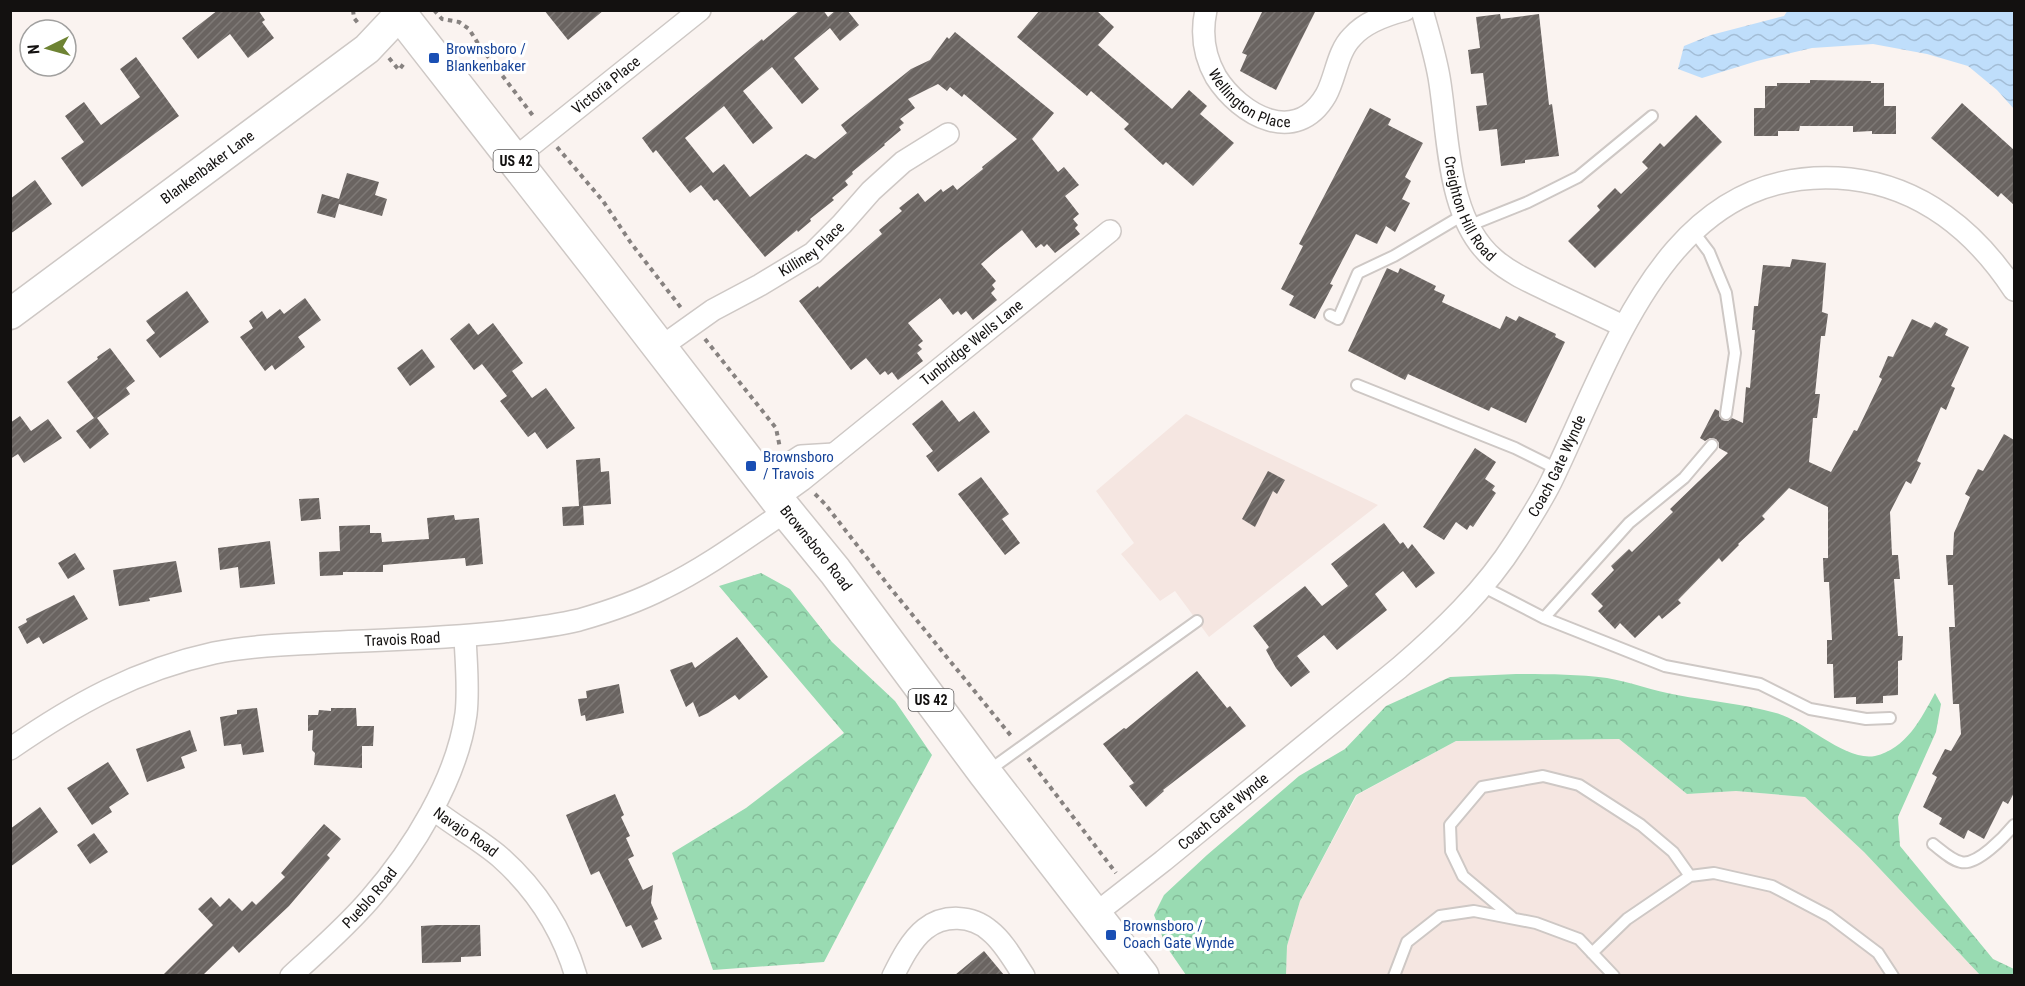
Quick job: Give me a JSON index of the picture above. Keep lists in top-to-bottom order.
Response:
{
  "streets": {
    "main road": ["US 42", "Brownsboro Road"],
    "street": [
      "Victoria Place",
      "Wellington Place",
      "Blankenbaker Lane",
      "Creighton Hill Road",
      "Killiney Place",
      "Tunbridge Wells Lane",
      "Coach Gate Wynde",
      "Travois Road",
      "Navajo Road",
      "Pueblo Road"
    ]
  },
  "crossings": [
    ["Victoria Place", "Brownsboro Road"],
    ["Blankenbaker Lane", "Brownsboro Road"],
    ["Creighton Hill Road", "Coach Gate Wynde"],
    ["Killiney Place", "Brownsboro Road"],
    ["Tunbridge Wells Lane", "Brownsboro Road"],
    ["Tunbridge Wells Lane", "Travois Road"],
    ["Coach Gate Wynde", "Brownsboro Road"],
    ["Brownsboro Road", "Travois Road"],
    ["Travois Road", "Navajo Road"],
    ["Navajo Road", "Pueblo Road"]
  ],
  "places": {
    "transit": ["Brownsboro / Blankenbaker", "Brownsboro / Travois", "Brownsboro / Coach Gate Wynde"]
  },
  "north": "left"
}
